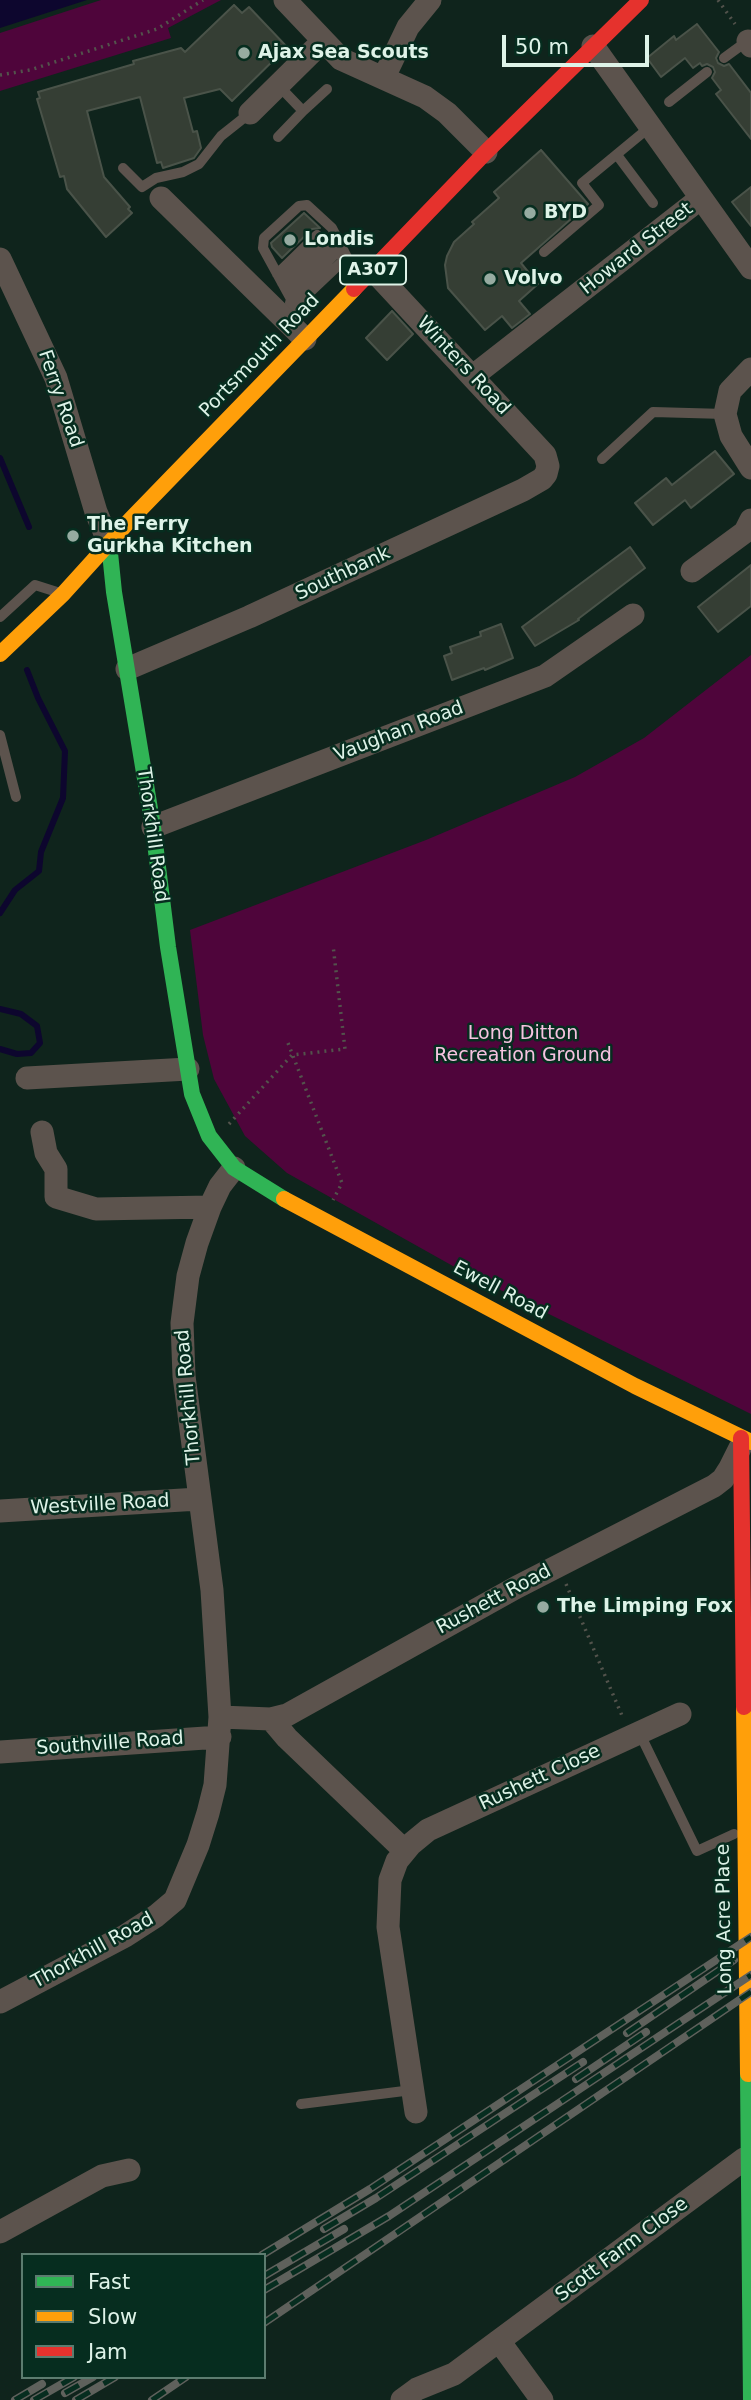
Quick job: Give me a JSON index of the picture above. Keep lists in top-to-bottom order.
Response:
{
  "streets": {
    "street": [
      "Howard Street",
      "A307",
      "Portsmouth Road",
      "Winters Road",
      "Ferry Road",
      "Southbank",
      "Vaughan Road",
      "Thorkhill Road",
      "Ewell Road",
      "Westville Road",
      "Rushett Road",
      "Southville Road",
      "Rushett Close",
      "Long Acre Place",
      "Scott Farm Close"
    ]
  },
  "crossings": [
    ["Howard Street", "Winters Road"],
    ["Portsmouth Road", "Winters Road"],
    ["Portsmouth Road", "Ferry Road"],
    ["Portsmouth Road", "Thorkhill Road"],
    ["Winters Road", "Southbank"],
    ["Ferry Road", "Thorkhill Road"],
    ["Southbank", "Thorkhill Road"],
    ["Vaughan Road", "Thorkhill Road"],
    ["Thorkhill Road", "Ewell Road"],
    ["Thorkhill Road", "Westville Road"],
    ["Thorkhill Road", "Rushett Road"],
    ["Thorkhill Road", "Southville Road"],
    ["Ewell Road", "Rushett Road"],
    ["Ewell Road", "Long Acre Place"],
    ["Rushett Road", "Southville Road"],
    ["Rushett Road", "Long Acre Place"]
  ],
  "parks": ["Long Ditton Recreation Ground"],
  "places": [
    "Ajax Sea Scouts",
    "BYD",
    "Londis",
    "Volvo",
    "The Ferry Gurkha Kitchen",
    "The Limping Fox"
  ],
  "legend": ["Fast", "Slow", "Jam"],
  "scale_bar": "50 m"
}
